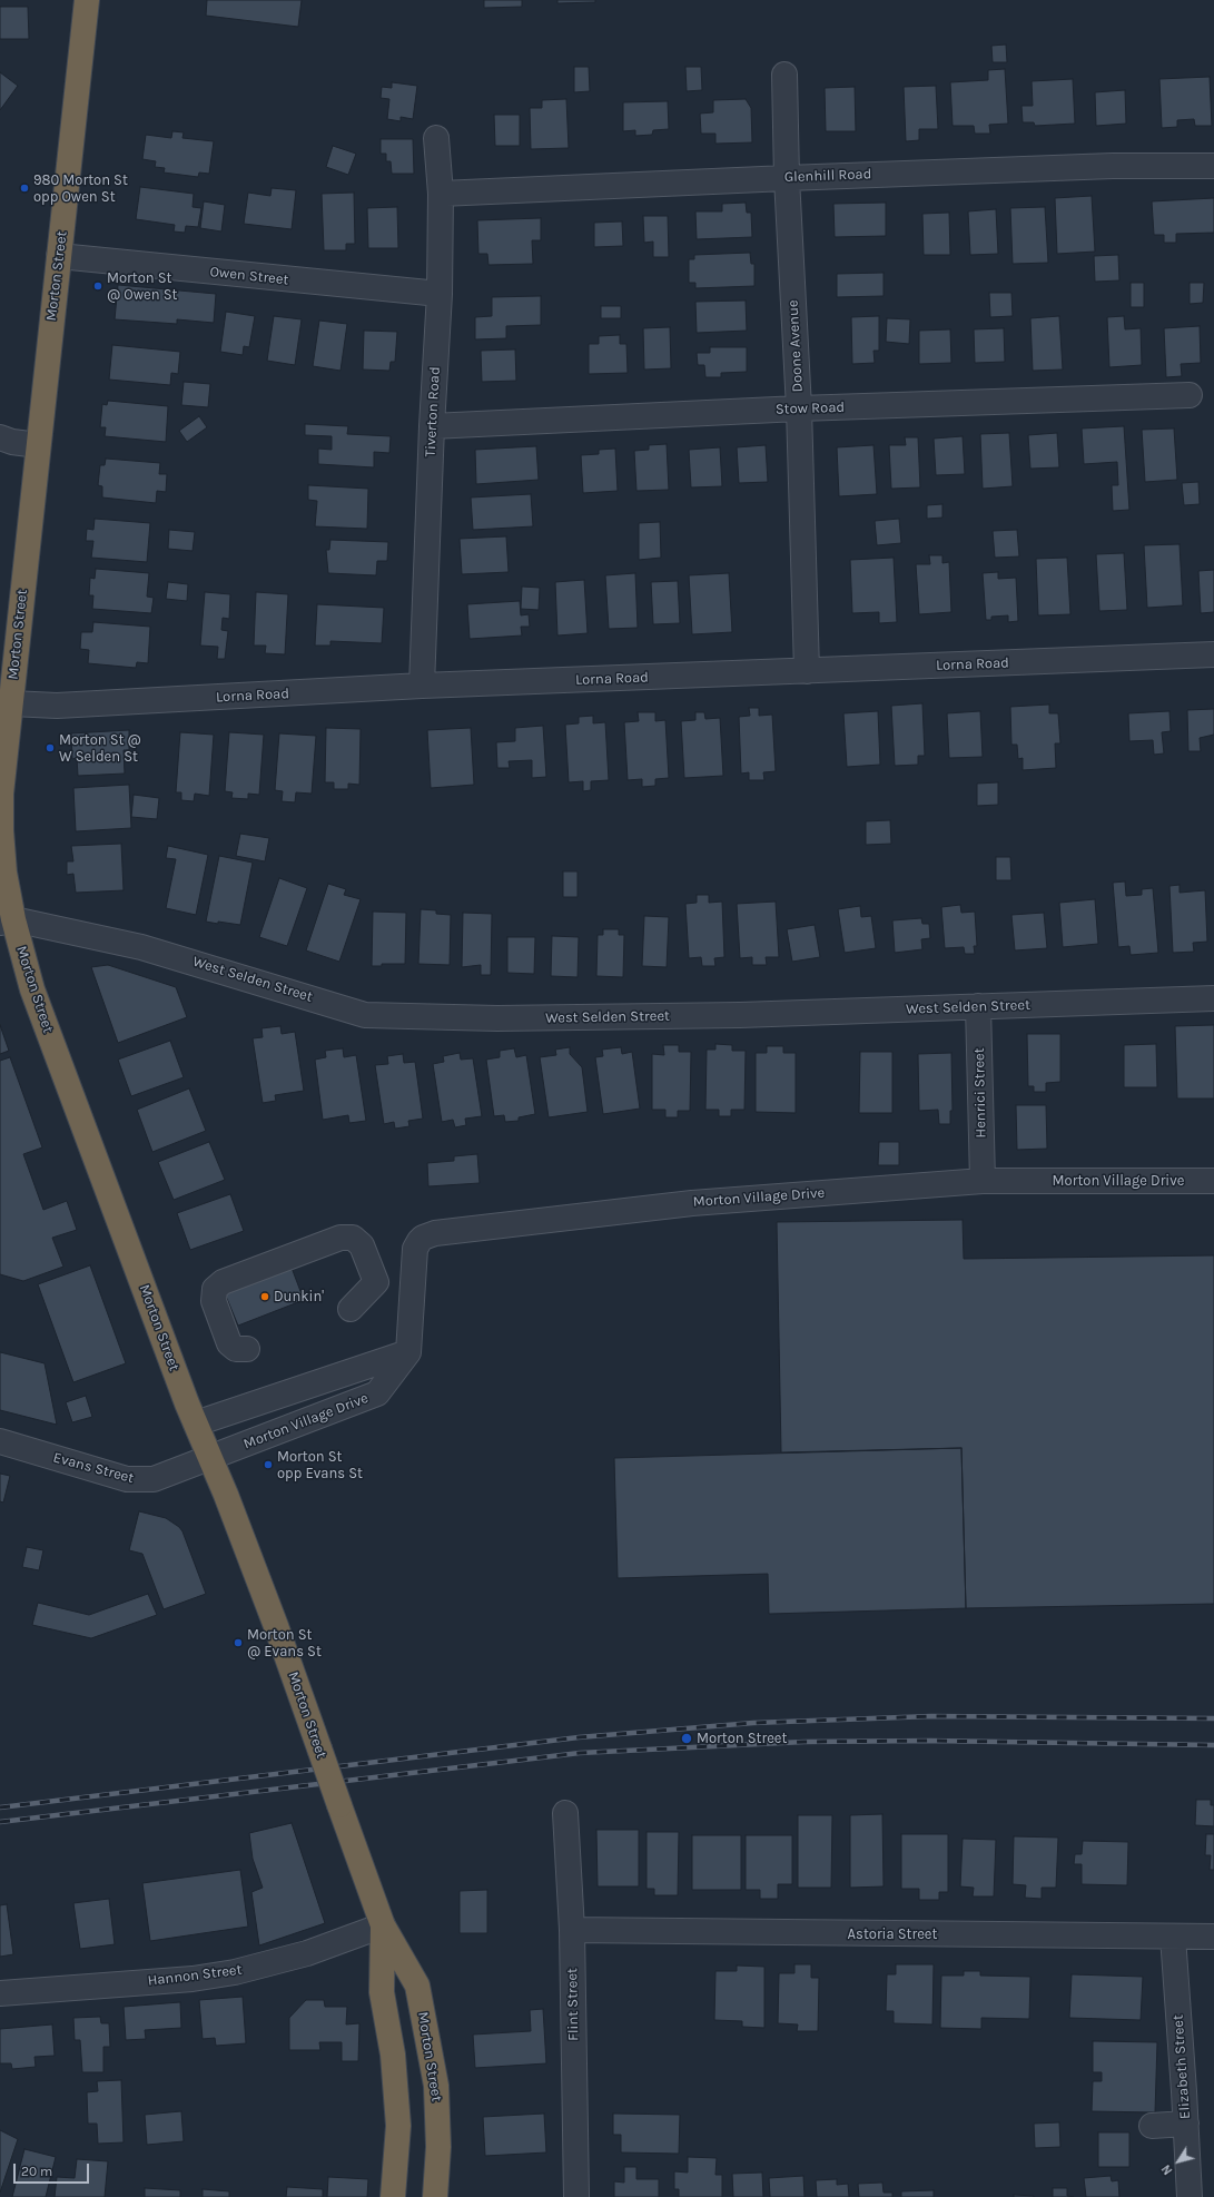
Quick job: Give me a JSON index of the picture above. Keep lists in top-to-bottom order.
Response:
{
  "streets": {
    "highway": ["Morton Street"],
    "street": [
      "Glenhill Road",
      "Owen Street",
      "Doone Avenue",
      "Stow Road",
      "Tiverton Road",
      "Lorna Road",
      "West Selden Street",
      "Henrici Street",
      "Morton Village Drive",
      "Evans Street",
      "Astoria Street",
      "Hannon Street",
      "Flint Street",
      "Elizabeth Street"
    ]
  },
  "crossings": [
    ["Glenhill Road", "Doone Avenue"],
    ["Glenhill Road", "Tiverton Road"],
    ["Morton Street", "Owen Street"],
    ["Morton Street", "Lorna Road"],
    ["Morton Street", "West Selden Street"],
    ["Morton Street", "Morton Village Drive"],
    ["Morton Street", "Evans Street"],
    ["Morton Street", "Hannon Street"],
    ["Owen Street", "Tiverton Road"],
    ["Doone Avenue", "Stow Road"],
    ["Doone Avenue", "Lorna Road"],
    ["Stow Road", "Tiverton Road"],
    ["Tiverton Road", "Lorna Road"],
    ["West Selden Street", "Henrici Street"],
    ["Henrici Street", "Morton Village Drive"],
    ["Morton Village Drive", "Evans Street"],
    ["Astoria Street", "Flint Street"],
    ["Astoria Street", "Elizabeth Street"]
  ],
  "places": [
    "980 Morton St opp Owen St",
    "Morton St @ Owen St",
    "Morton St @ W Selden St",
    "Dunkin'",
    "Morton St opp Evans St",
    "Morton St @ Evans St",
    "Morton Street"
  ],
  "scale_bar": "20 m",
  "north": "bottom left"
}
